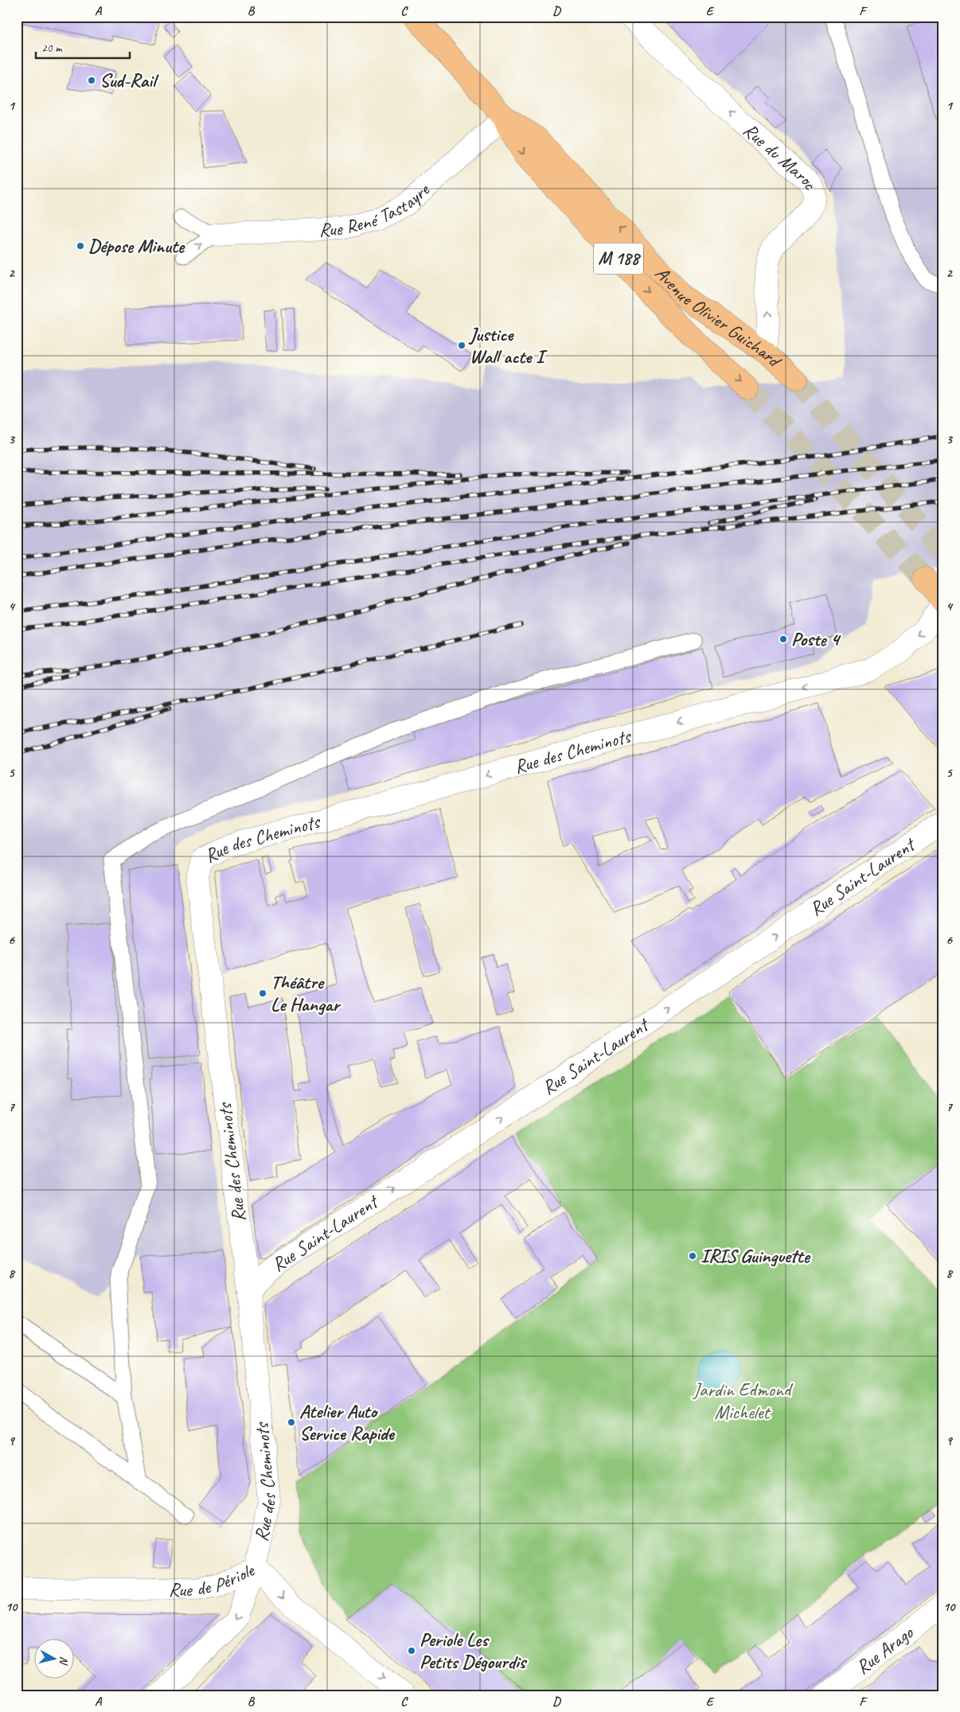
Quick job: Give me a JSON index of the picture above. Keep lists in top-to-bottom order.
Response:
{
  "streets": {
    "main road": ["M 188", "Avenue Olivier Guichard"],
    "street": [
      "Rue du Maroc",
      "Rue René Tastayre",
      "Rue des Cheminots",
      "Rue Saint-Laurent",
      "Rue de Périole",
      "Rue Arago"
    ]
  },
  "crossings": [
    ["Rue du Maroc", "Avenue Olivier Guichard"],
    ["Rue René Tastayre", "Avenue Olivier Guichard"],
    ["Rue des Cheminots", "Rue Saint-Laurent"],
    ["Rue des Cheminots", "Rue de Périole"]
  ],
  "one_way": [
    "Rue du Maroc",
    "Rue des Cheminots",
    "Rue Saint-Laurent",
    "Rue de Périole"
  ],
  "parks": ["Jardin Edmond Michelet"],
  "places": [
    "Sud-Rail",
    "Dépose Minute",
    "Justice Wall acte I",
    "Poste 4",
    "Théâtre Le Hangar",
    "IRIS Guinguette",
    "Atelier Auto Service Rapide",
    "Periole Les Petits Dégourdis"
  ],
  "scale_bar": "20 m",
  "north": "right",
  "grid": {
    "columns": [
      "A",
      "B",
      "C",
      "D",
      "E",
      "F"
    ],
    "rows": [
      "1",
      "2",
      "3",
      "4",
      "5",
      "6",
      "7",
      "8",
      "9",
      "10"
    ]
  }
}
